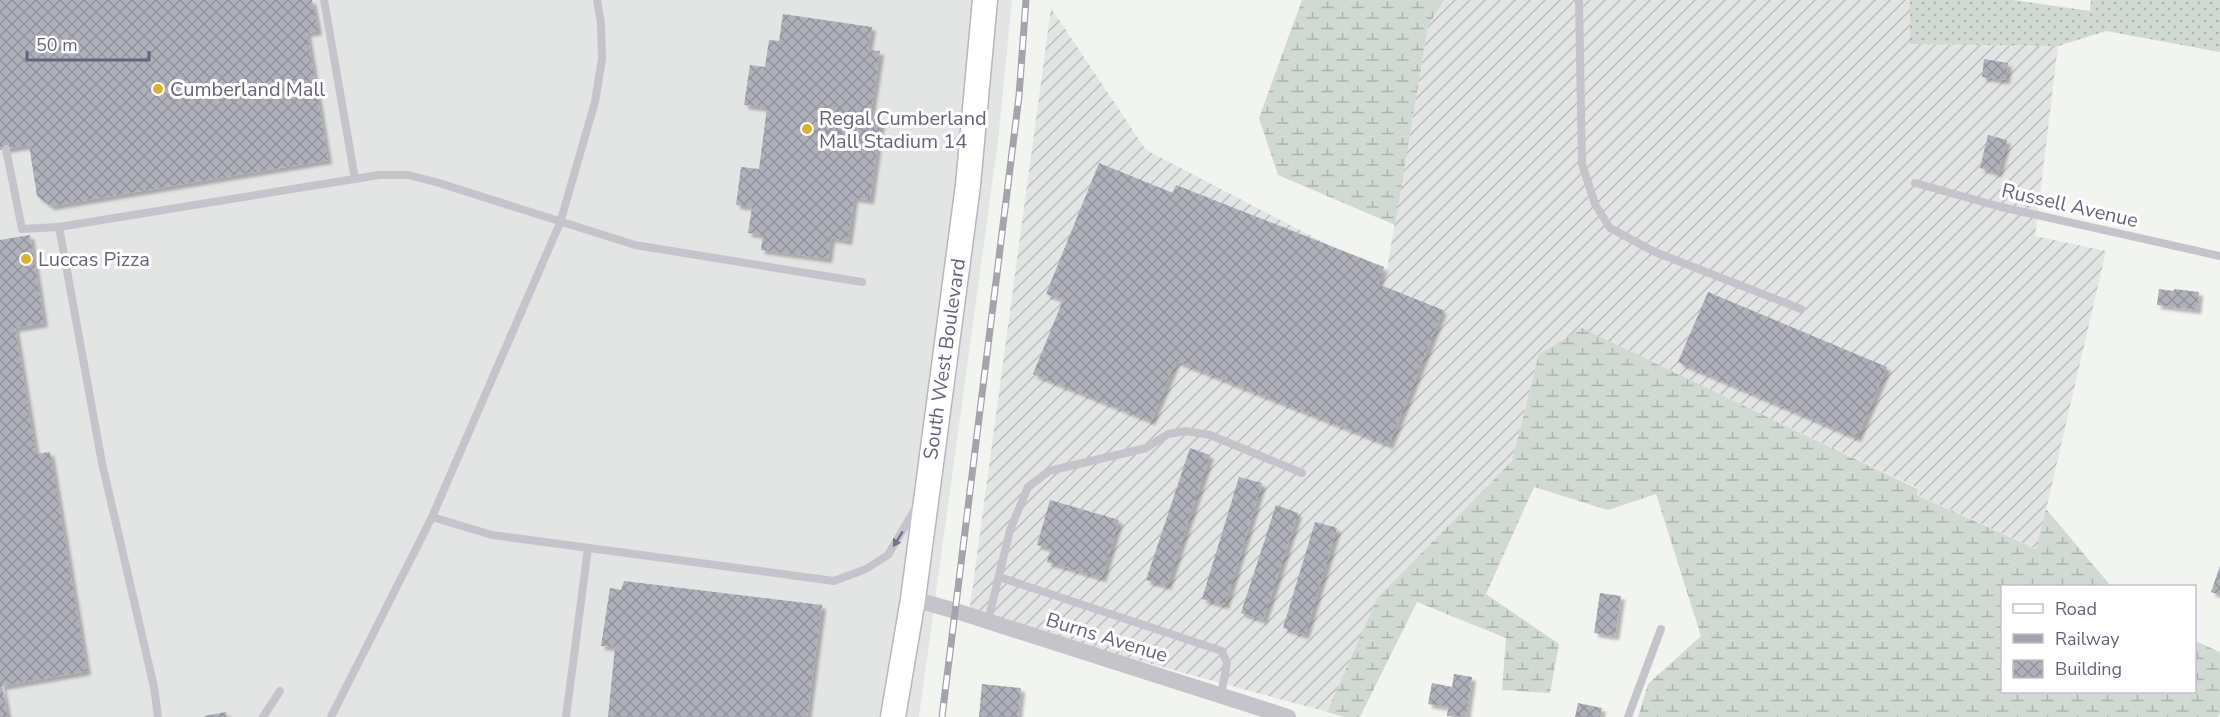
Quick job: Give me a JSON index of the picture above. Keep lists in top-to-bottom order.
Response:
{
  "streets": {
    "street": ["South West Boulevard", "Burns Avenue"],
    "lane": ["Russell Avenue"]
  },
  "crossings": [
    ["South West Boulevard", "Burns Avenue"]
  ],
  "places": ["Cumberland Mall", "Regal Cumberland Mall Stadium 14", "Luccas Pizza"],
  "legend": ["Road", "Railway", "Building"],
  "scale_bar": "50 m"
}
